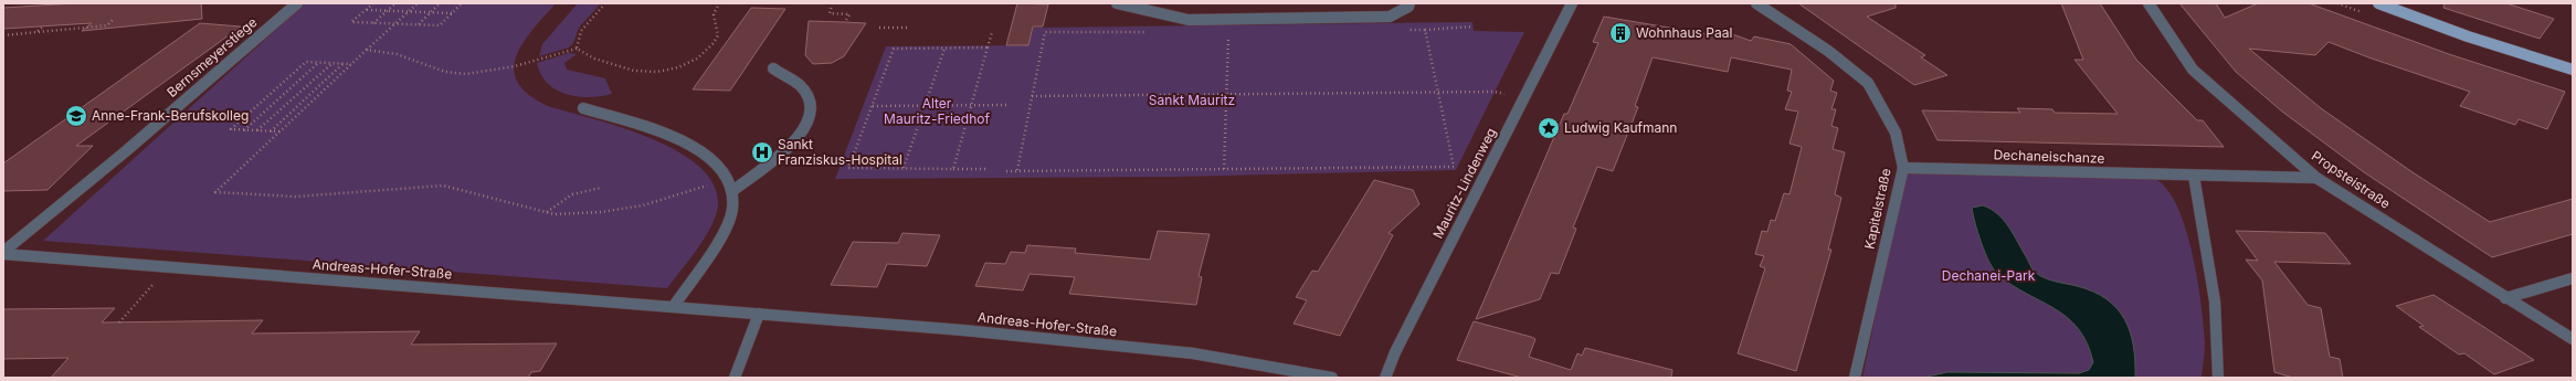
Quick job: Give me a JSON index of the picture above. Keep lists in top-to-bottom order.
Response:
{
  "streets": {
    "street": [
      "Bernsmeyerstiege",
      "Dechaneischanze",
      "Propsteistraße",
      "Mauritz-Lindenweg",
      "Kapitelstraße",
      "Andreas-Hofer-Straße"
    ]
  },
  "crossings": [
    ["Bernsmeyerstiege", "Andreas-Hofer-Straße"],
    ["Dechaneischanze", "Propsteistraße"],
    ["Dechaneischanze", "Kapitelstraße"]
  ],
  "parks": ["Sankt Mauritz", "Alter Mauritz-Friedhof", "Dechanei-Park"],
  "places": {
    "building": ["Wohnhaus Paal"],
    "school or university": ["Anne-Frank-Berufskolleg"],
    "place": ["Ludwig Kaufmann"],
    "hospital": ["Sankt Franziskus-Hospital"]
  }
}
